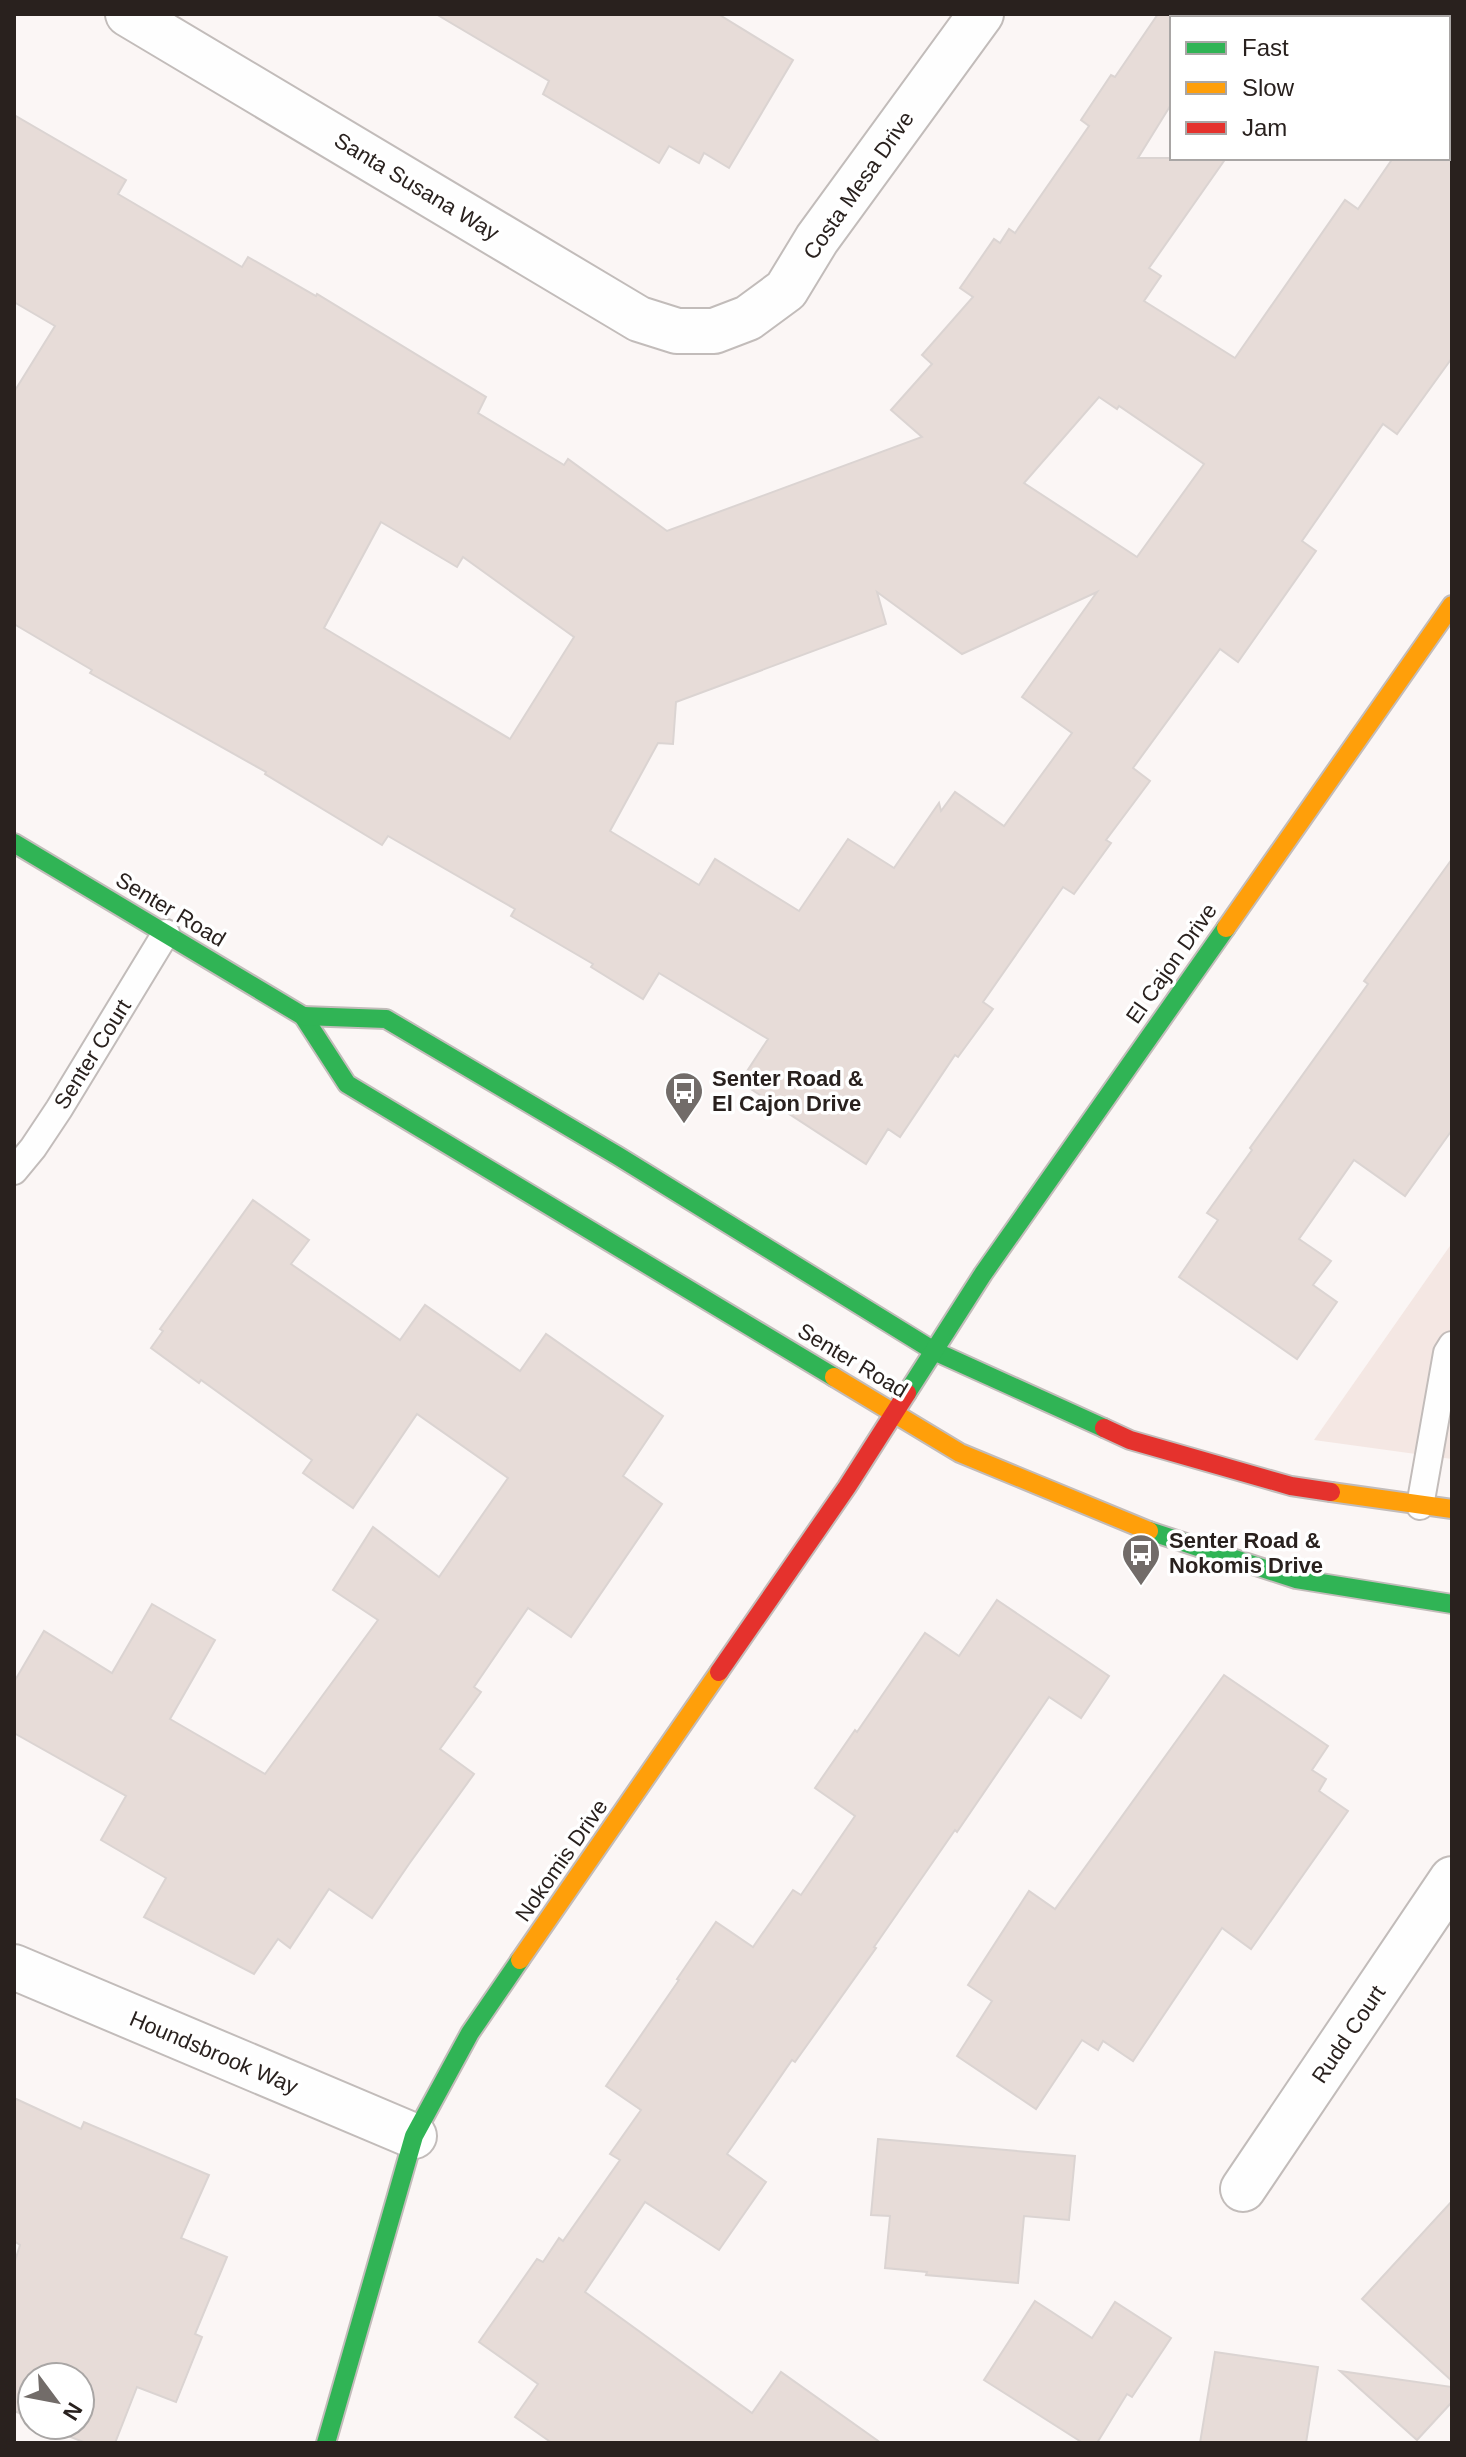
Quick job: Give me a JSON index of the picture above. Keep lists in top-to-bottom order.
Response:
{
  "streets": {
    "main road": ["Senter Road", "El Cajon Drive", "Nokomis Drive"],
    "street": [
      "Costa Mesa Drive",
      "Santa Susana Way",
      "Rudd Court",
      "Houndsbrook Way"
    ],
    "lane": ["Senter Court"]
  },
  "crossings": [
    ["Costa Mesa Drive", "Santa Susana Way"],
    ["Senter Road", "El Cajon Drive"],
    ["Senter Road", "Senter Court"],
    ["Senter Road", "Nokomis Drive"],
    ["El Cajon Drive", "Nokomis Drive"],
    ["Nokomis Drive", "Houndsbrook Way"]
  ],
  "places": {
    "bus stop": ["Senter Road & El Cajon Drive", "Senter Road & Nokomis Drive"]
  },
  "legend": ["Fast", "Slow", "Jam"],
  "north": "bottom right"
}
